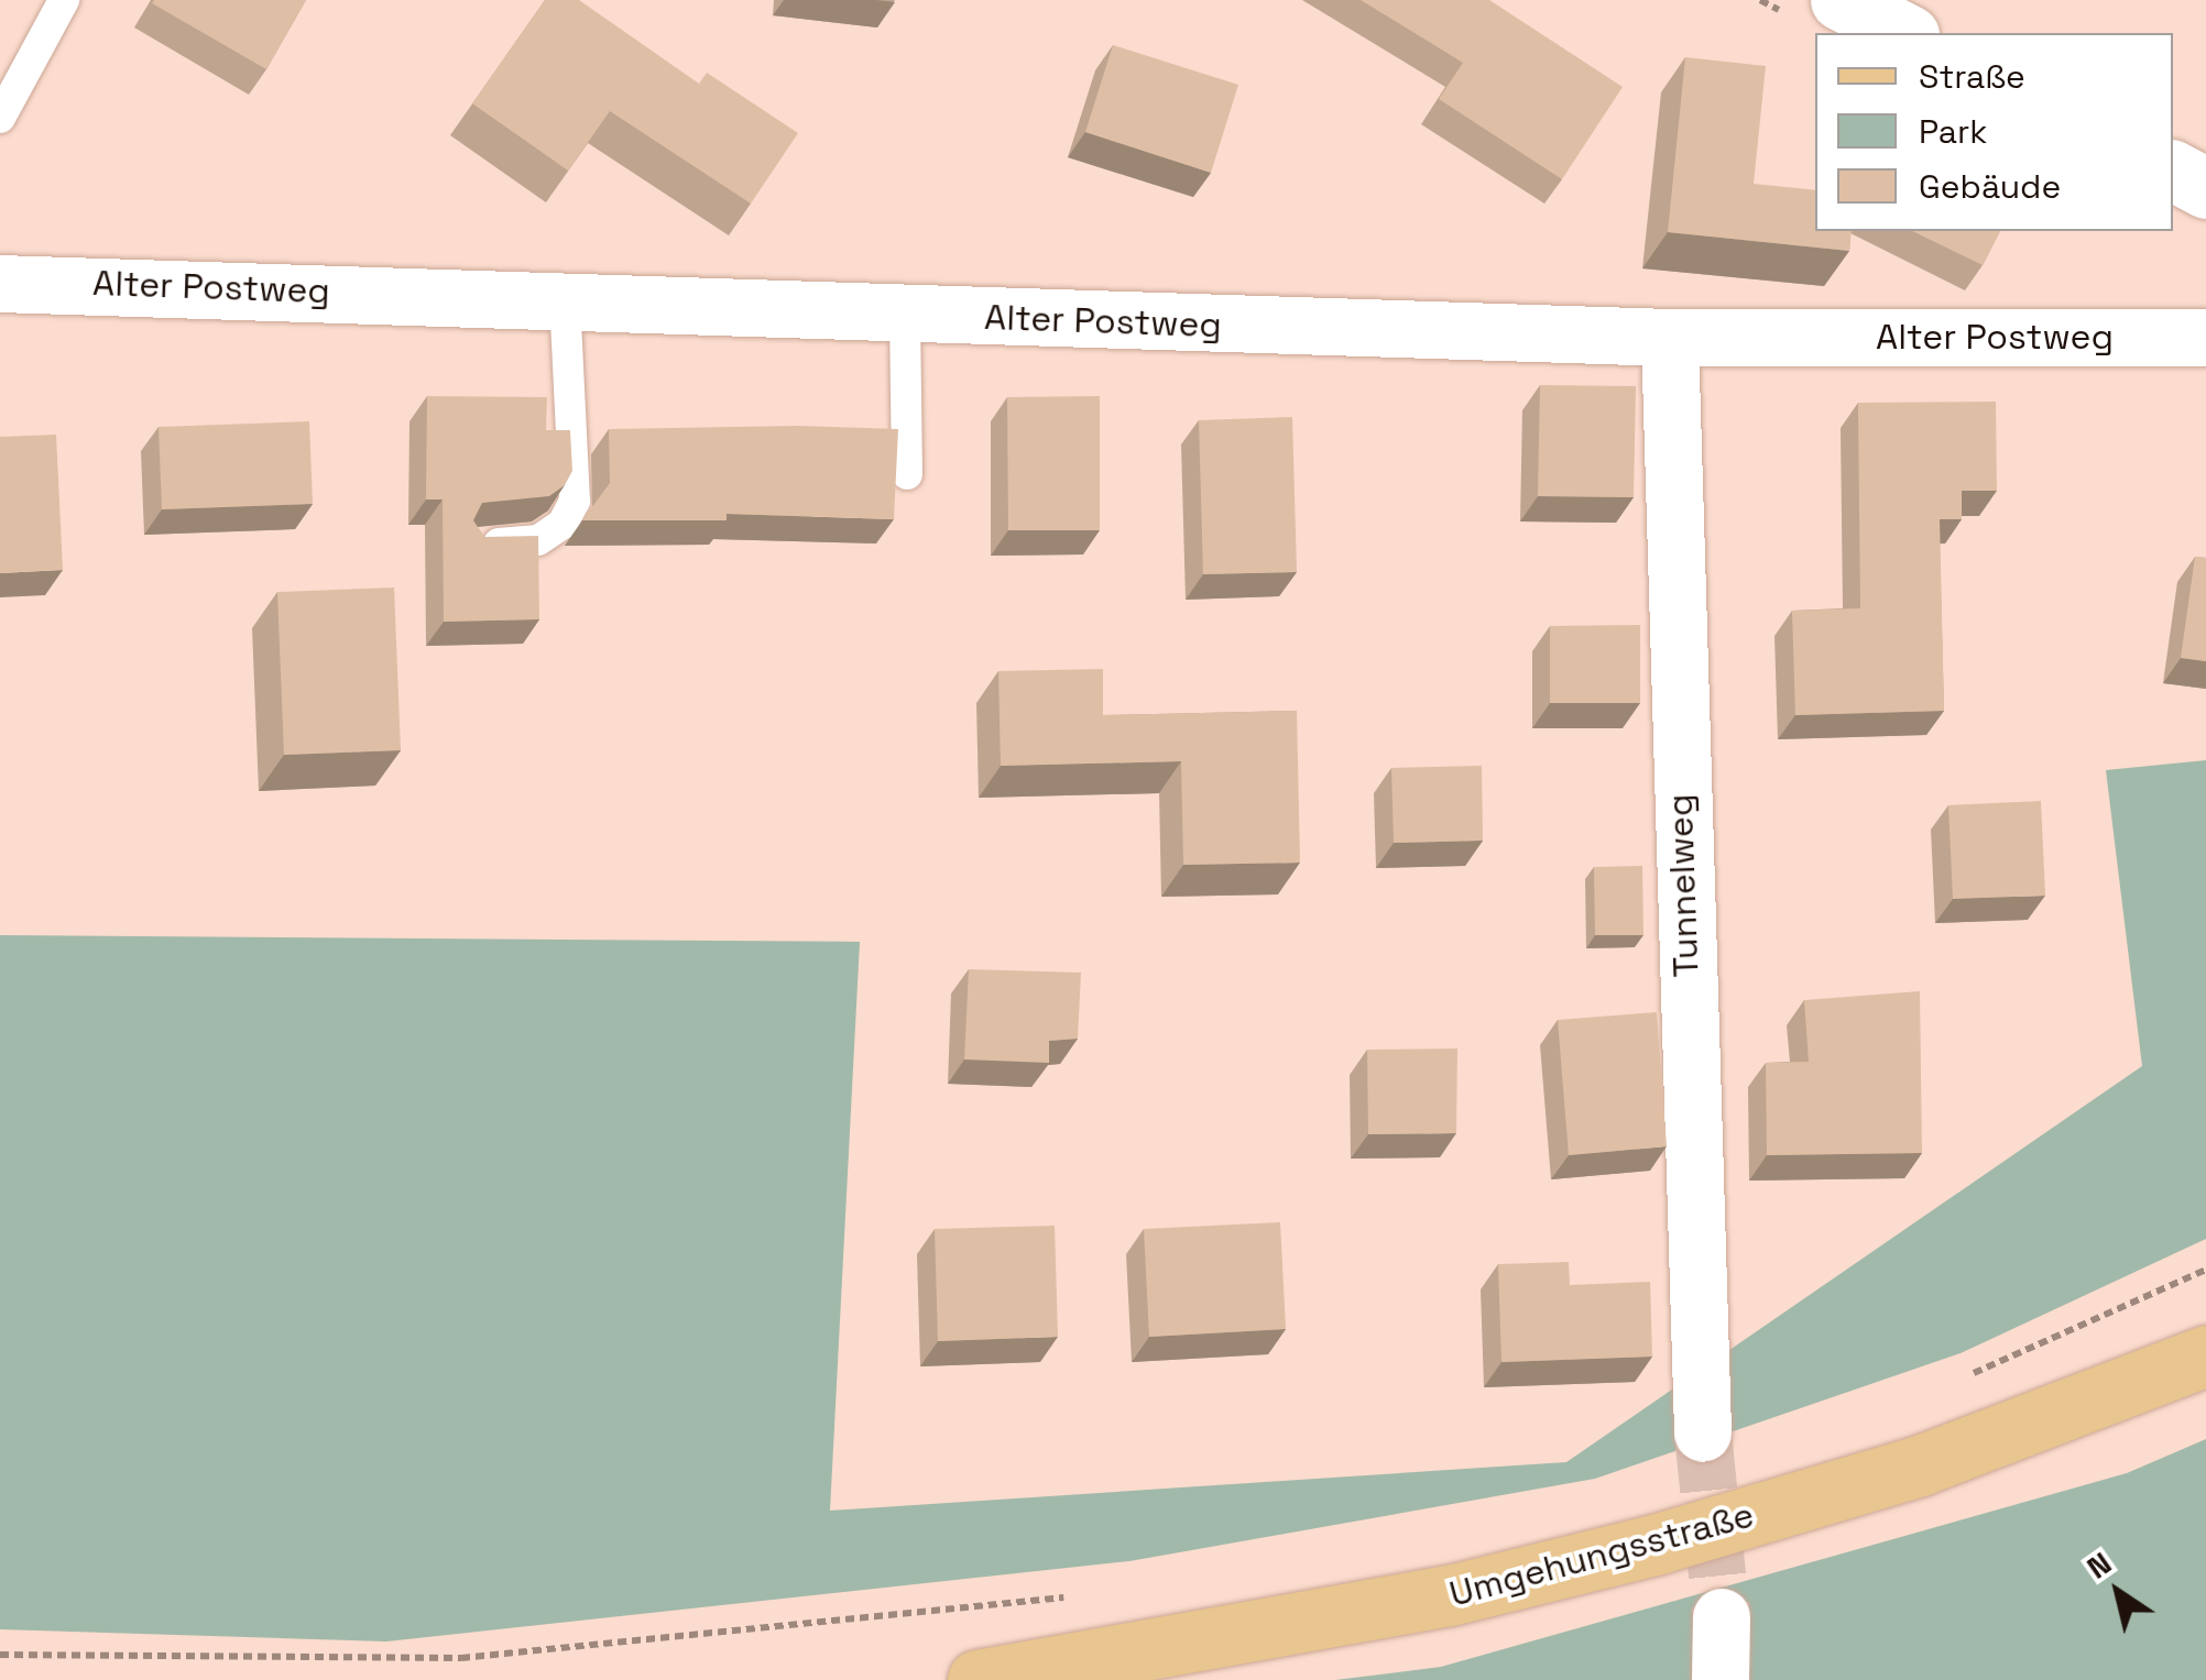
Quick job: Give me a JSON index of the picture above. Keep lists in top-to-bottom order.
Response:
{
  "streets": {
    "main road": ["Umgehungsstraße"],
    "street": ["Alter Postweg", "Tunnelweg"]
  },
  "crossings": [
    ["Alter Postweg", "Tunnelweg"]
  ],
  "legend": ["Straße", "Park", "Gebäude"],
  "north": "top left"
}
